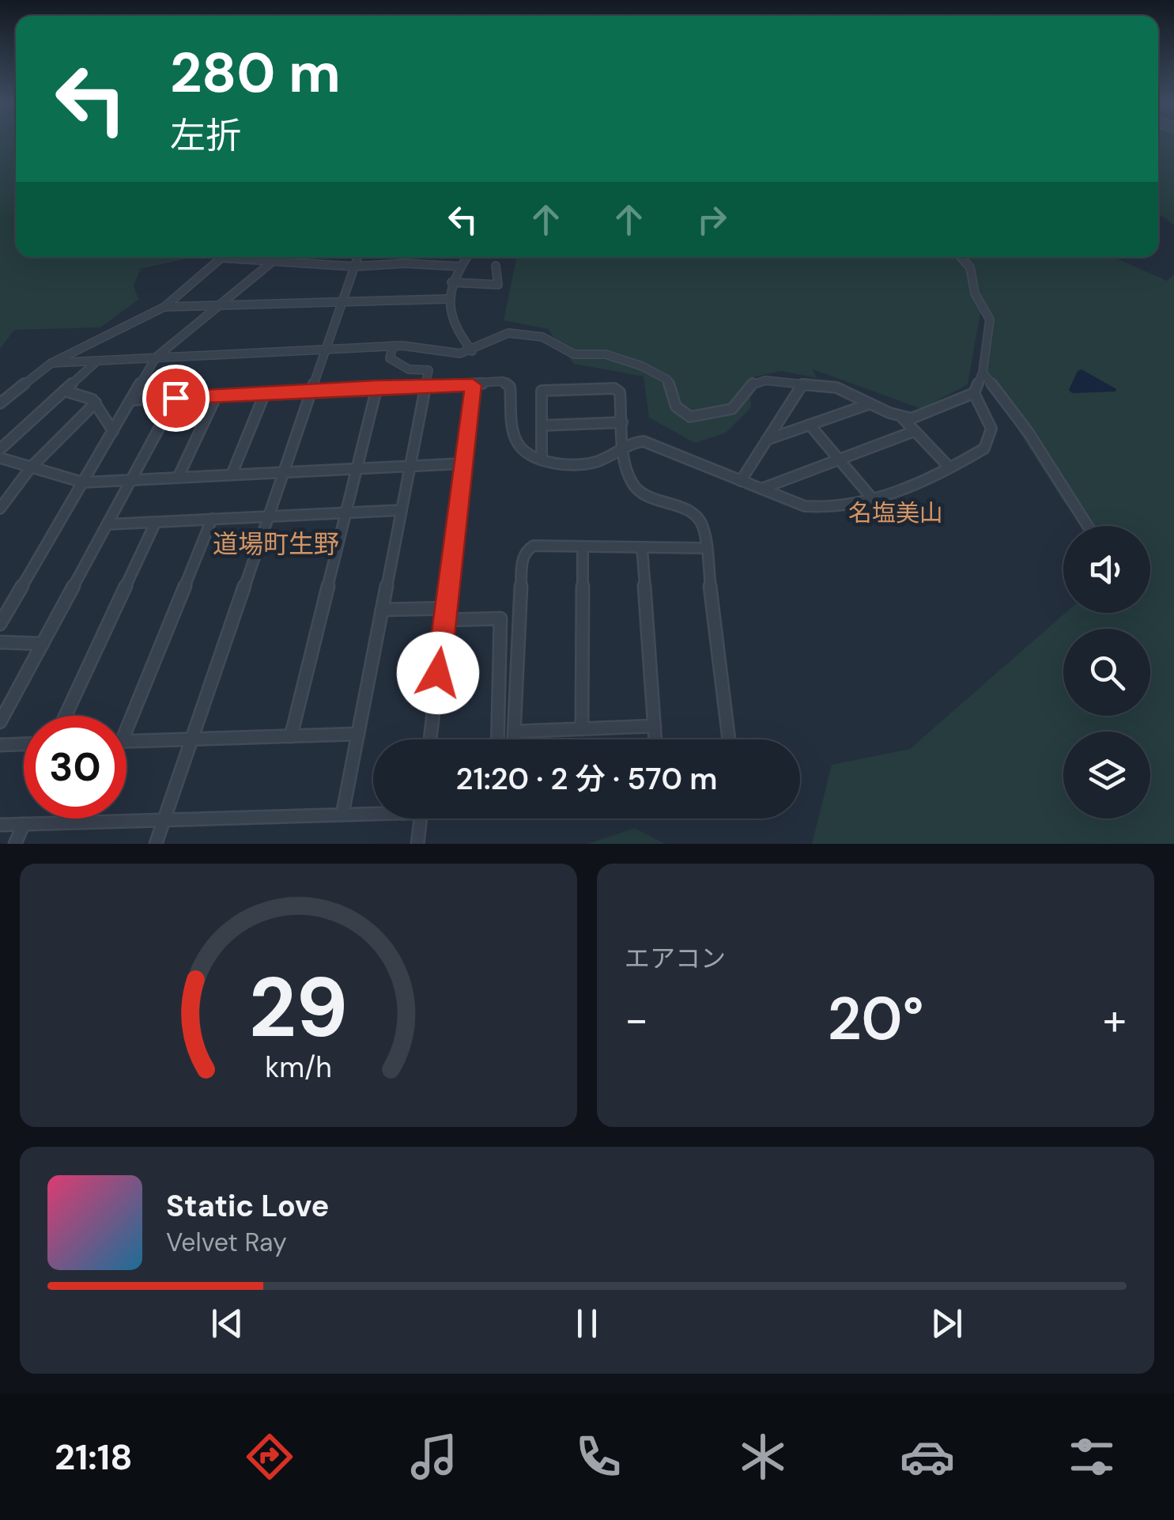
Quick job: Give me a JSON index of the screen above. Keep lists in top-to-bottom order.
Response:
{
  "districts": ["名塩美山", "道場町生野"],
  "page": {
    "turn": ["280 m", "左折"],
    "limit": "30",
    "trip": "21:20 · 2 分 · 570 m",
    "tile": "エアコン",
    "heat": ["−", "20°", "+"],
    "song": ["Static Love", "Velvet Ray"],
    "tabs": "21:18",
    "gauge": ["29", "km/h"]
  }
}
